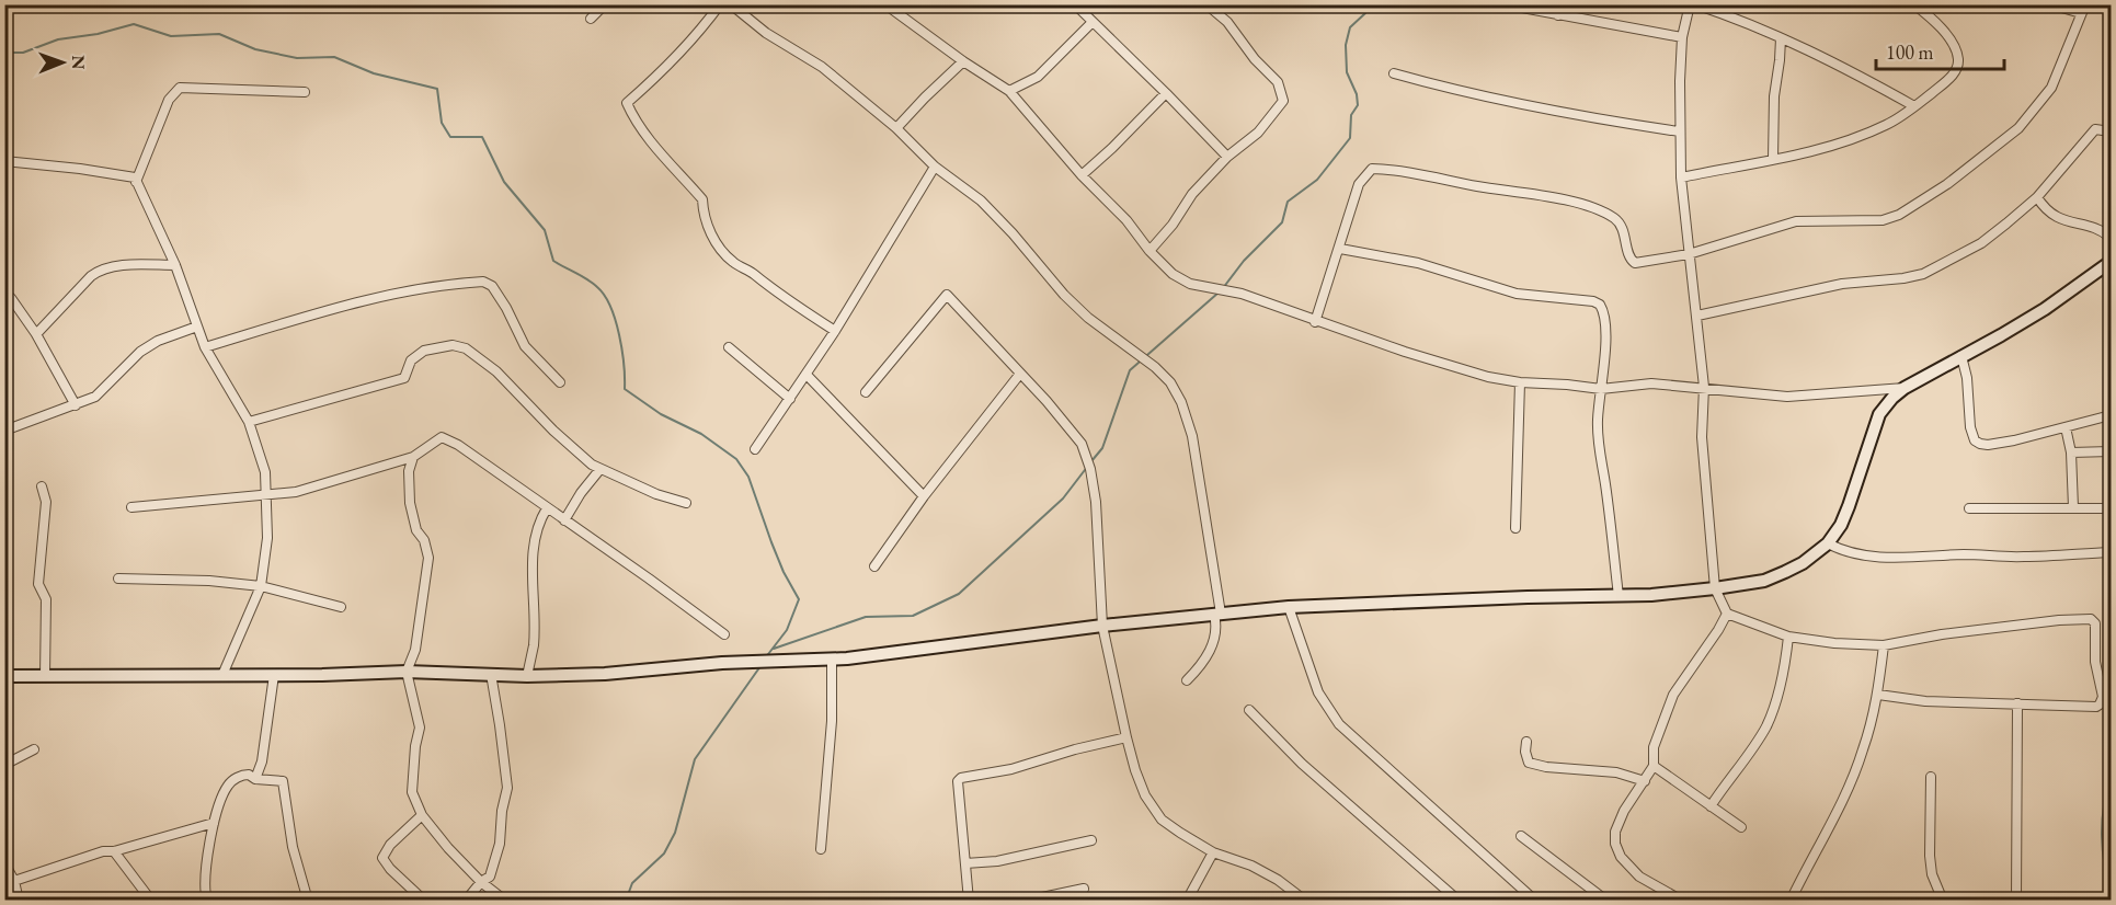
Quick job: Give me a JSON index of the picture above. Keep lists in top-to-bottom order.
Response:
{
  "scale_bar": "100 m",
  "north": "right"
}
